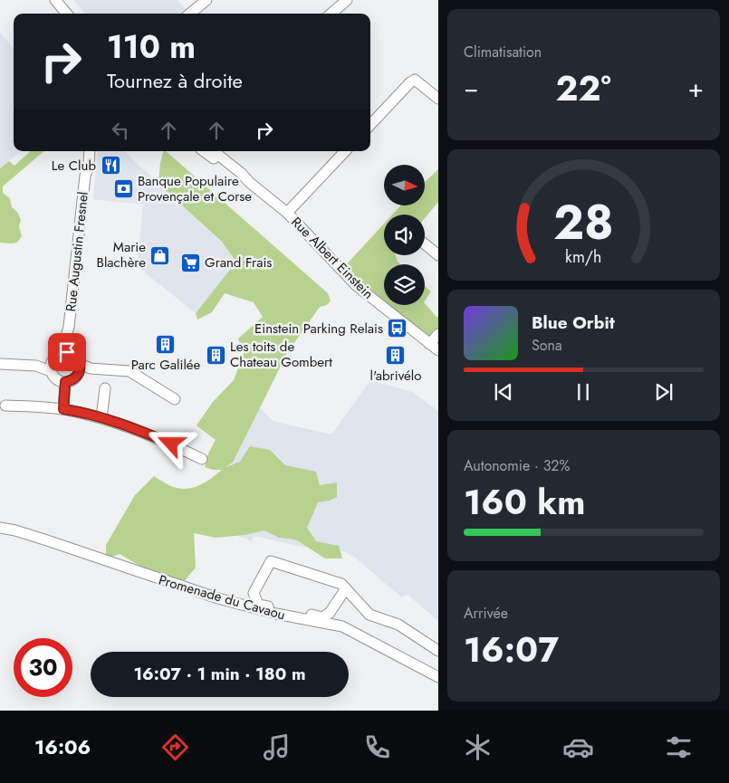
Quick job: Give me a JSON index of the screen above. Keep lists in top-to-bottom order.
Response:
{
  "streets": {
    "street": ["Rue Augustin Fresnel", "Rue Albert Einstein", "Promenade du Cavaou"]
  },
  "places": {
    "restaurant": ["Le Club"],
    "bank": ["Banque Populaire Provençale et Corse"],
    "shop": ["Marie Blachère"],
    "supermarket": ["Grand Frais"],
    "bus stop": ["Einstein Parking Relais"],
    "building": ["Parc Galilée", "Les toits de Chateau Gombert", "l'abrivélo"]
  },
  "north": "right",
  "page": {
    "tile": [
      "Climatisation",
      ["Autonomie · 32%", "160 km"],
      ["Arrivée", "16:07"]
    ],
    "turn": ["110 m", "Tournez à droite"],
    "heat": ["−", "22°", "+"],
    "song": ["Blue Orbit", "Sona"],
    "limit": "30",
    "trip": "16:07 · 1 min · 180 m",
    "tabs": "16:06",
    "gauge": ["28", "km/h"]
  }
}
